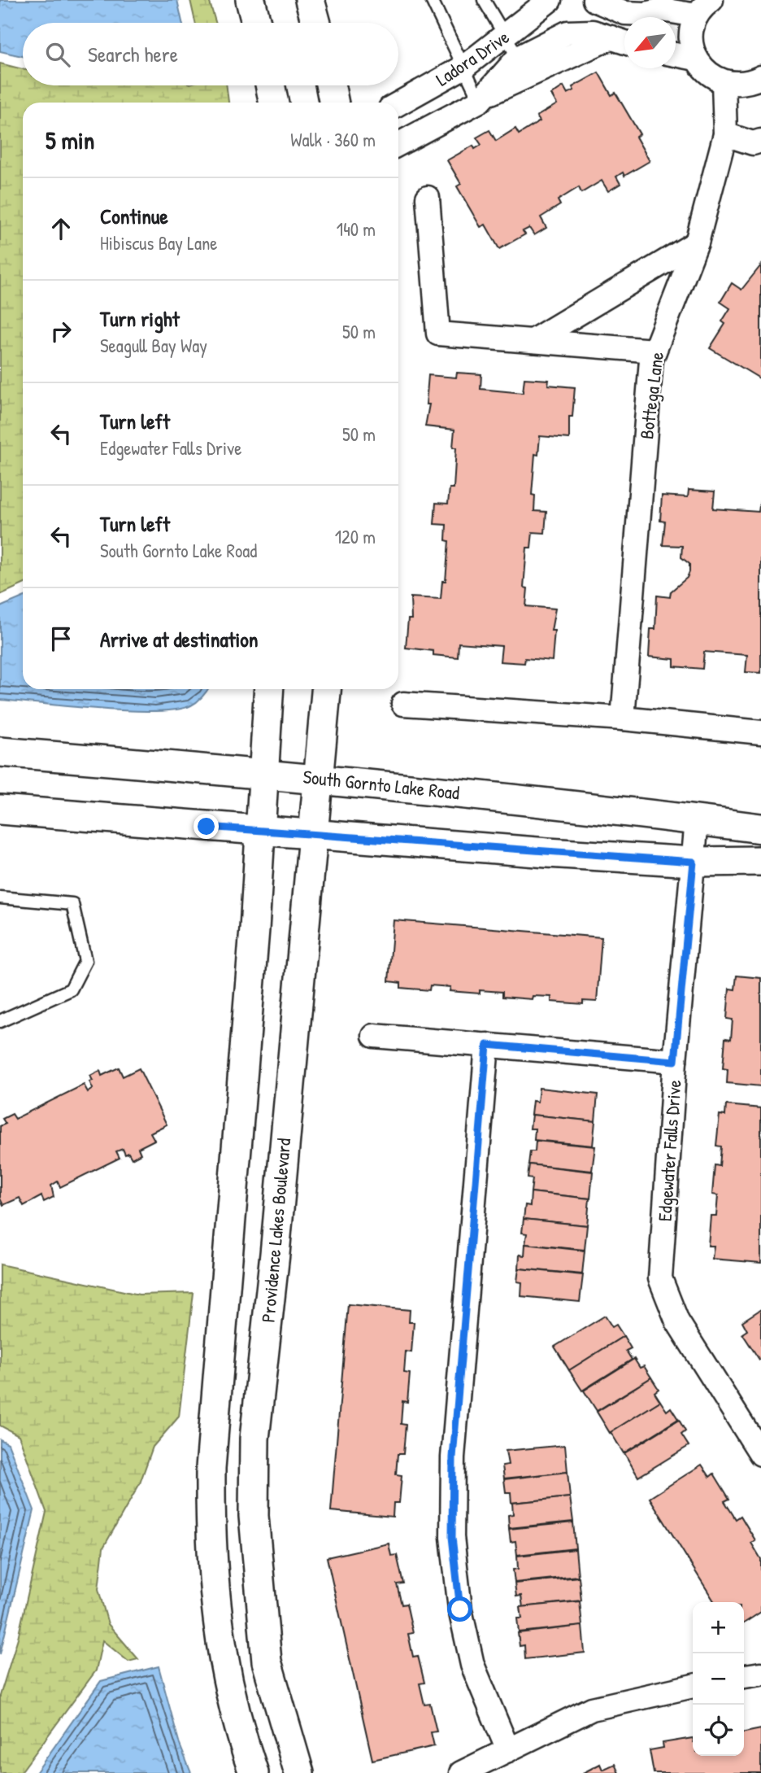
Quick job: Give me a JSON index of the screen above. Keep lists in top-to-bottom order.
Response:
{
  "streets": {
    "street": [
      "Ladora Drive",
      "Bottega Lane",
      "South Gornto Lake Road",
      "Edgewater Falls Drive",
      "Providence Lakes Boulevard"
    ]
  },
  "crossings": [
    ["South Gornto Lake Road", "Edgewater Falls Drive"],
    ["South Gornto Lake Road", "Providence Lakes Boulevard"]
  ],
  "north": "bottom left",
  "page": {
    "search": "Search here",
    "heading": ["5 min", "Walk · 360 m"],
    "list": [
      ["Continue", "Hibiscus Bay Lane", "140 m"],
      ["Turn right", "Seagull Bay Way", "50 m"],
      ["Turn left", "Edgewater Falls Drive", "50 m"],
      ["Turn left", "South Gornto Lake Road", "120 m"],
      "Arrive at destination"
    ],
    "map_buttons": ["+", "−"]
  }
}
